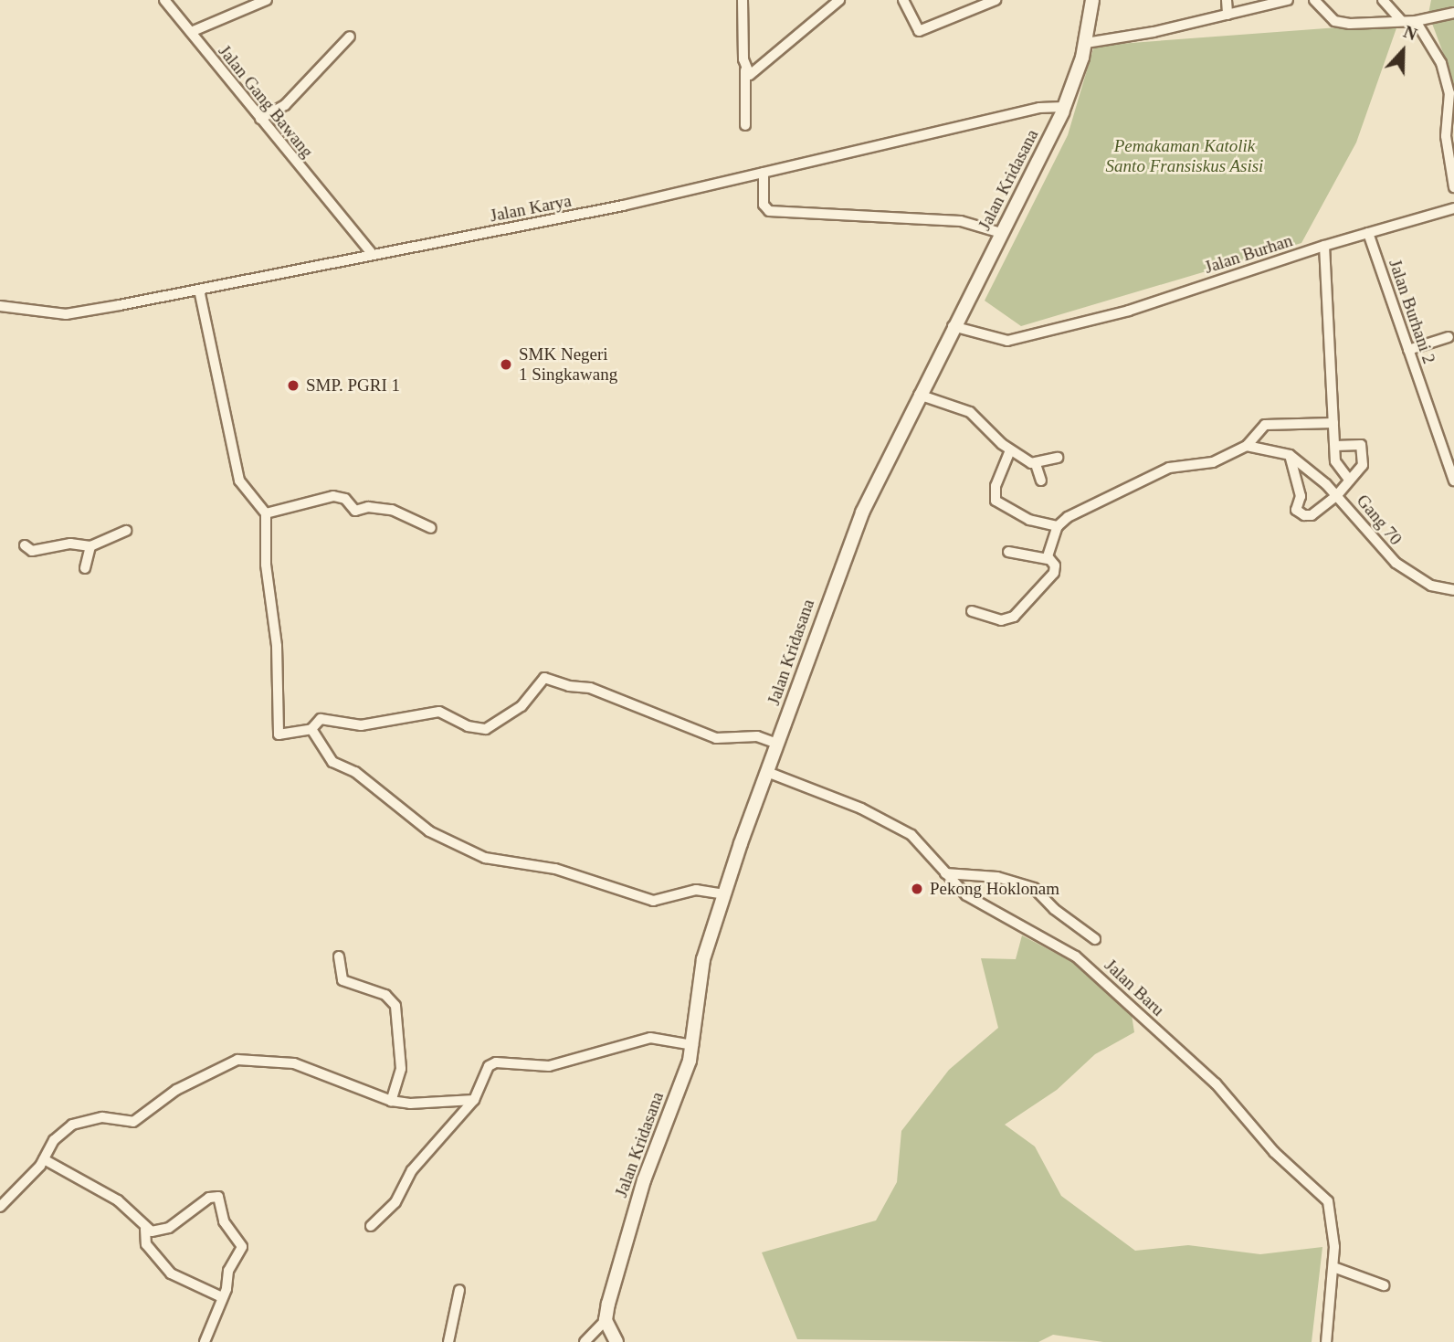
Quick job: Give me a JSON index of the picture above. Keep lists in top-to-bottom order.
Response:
{
  "streets": {
    "street": [
      "Jalan Gang Bawang",
      "Jalan Kridasana",
      "Jalan Karya",
      "Jalan Burhan",
      "Jalan Burhani 2",
      "Gang 70",
      "Jalan Baru"
    ]
  },
  "crossings": [
    ["Jalan Gang Bawang", "Jalan Karya"],
    ["Jalan Kridasana", "Jalan Karya"],
    ["Jalan Kridasana", "Jalan Burhan"],
    ["Jalan Kridasana", "Jalan Baru"]
  ],
  "parks": ["Pemakaman Katolik Santo Fransiskus Asisi"],
  "places": ["SMK Negeri 1 Singkawang", "SMP. PGRI 1", "Pekong Hoklonam"],
  "north": "top"
}
